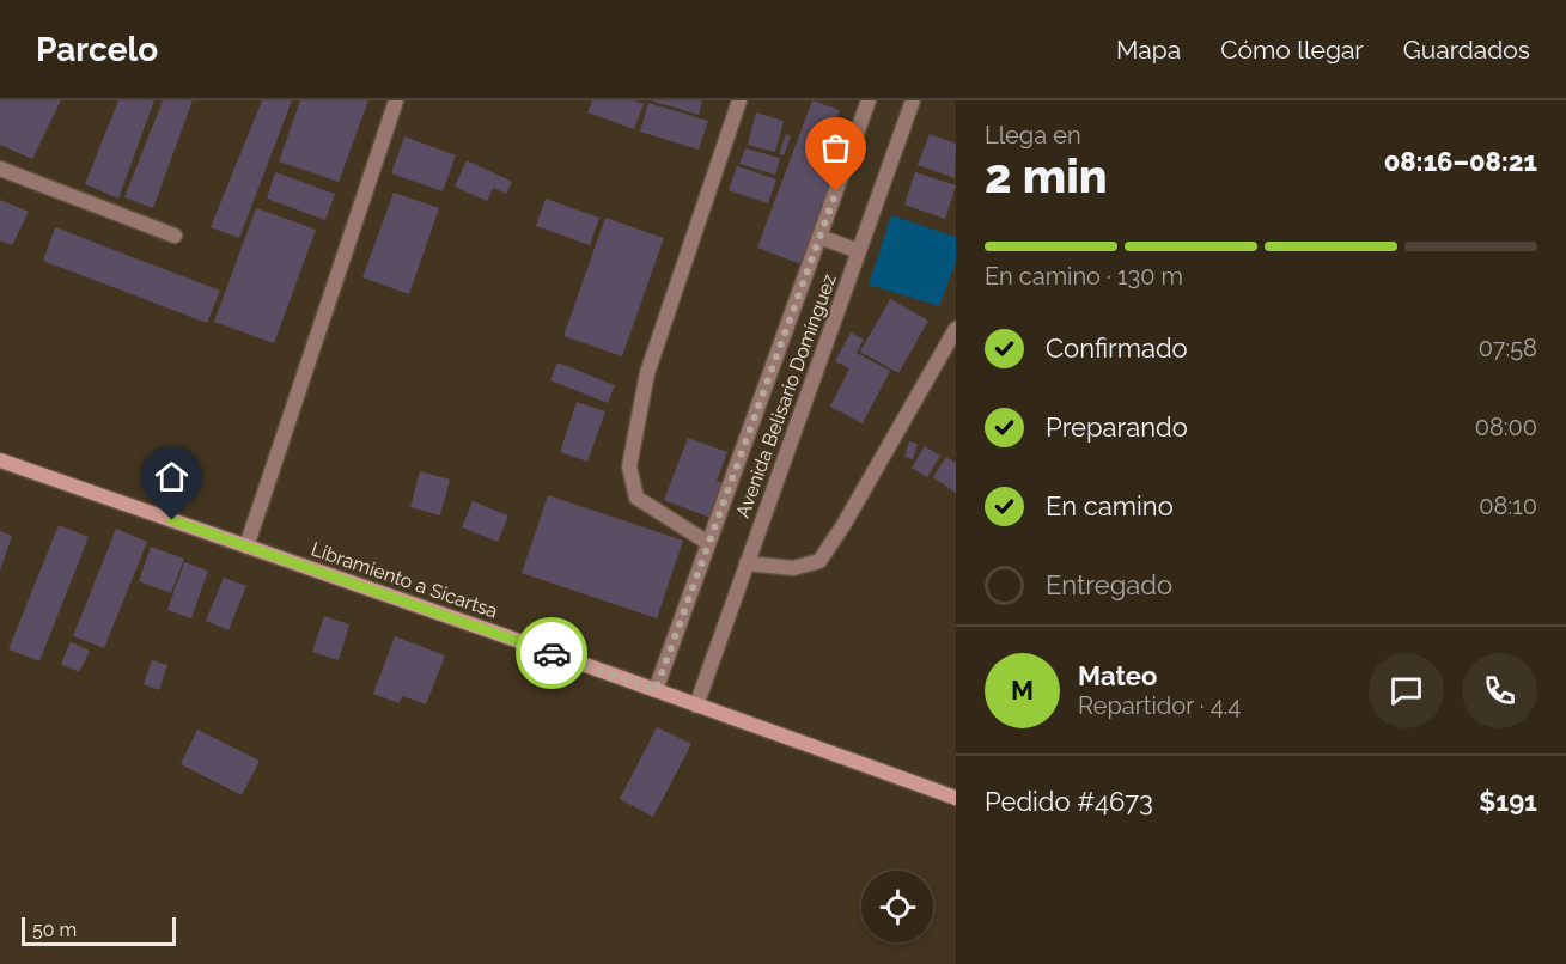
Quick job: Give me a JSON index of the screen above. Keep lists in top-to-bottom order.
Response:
{
  "streets": {
    "main road": ["Libramiento a Sicartsa"],
    "street": ["Avenida Belisario Domínguez"]
  },
  "crossings": [
    ["Avenida Belisario Domínguez", "Libramiento a Sicartsa"]
  ],
  "scale_bar": "50 m",
  "page": {
    "header": "Parcelo",
    "nav": ["Mapa", "Cómo llegar", "Guardados"],
    "heading": ["2 min", "Llega en", "08:16–08:21"],
    "panel": [
      "Mateo",
      "Repartidor · 4.4",
      "Pedido #4673",
      "$191"
    ],
    "bar": "En camino · 130 m",
    "list": [
      ["Confirmado", "07:58"],
      ["Preparando", "08:00"],
      ["En camino", "08:10"],
      "Entregado"
    ],
    "round": "M",
    "scale": "50 m"
  }
}
